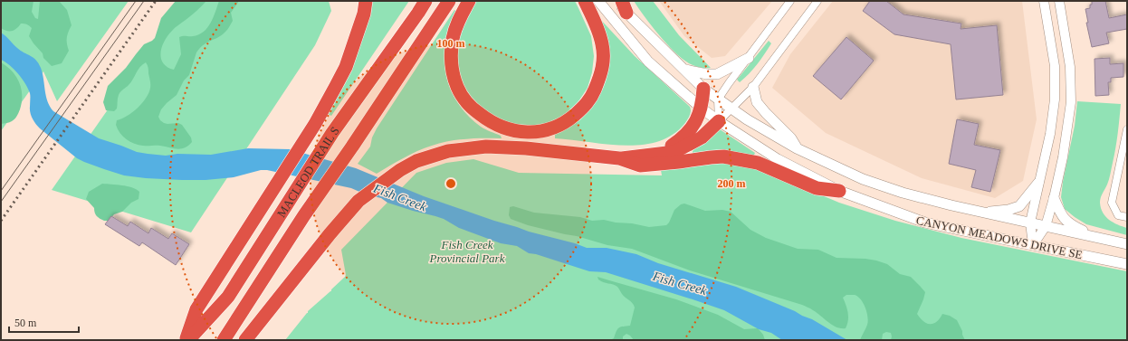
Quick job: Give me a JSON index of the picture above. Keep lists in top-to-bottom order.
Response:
{
  "streets": {
    "highway": ["MACLEOD TRAIL S"],
    "main road": ["CANYON MEADOWS DRIVE SE"]
  },
  "water": ["Fish Creek"],
  "parks": ["Fish Creek Provincial Park"],
  "scale_bar": "50 m",
  "rings": ["100 m", "200 m"]
}
